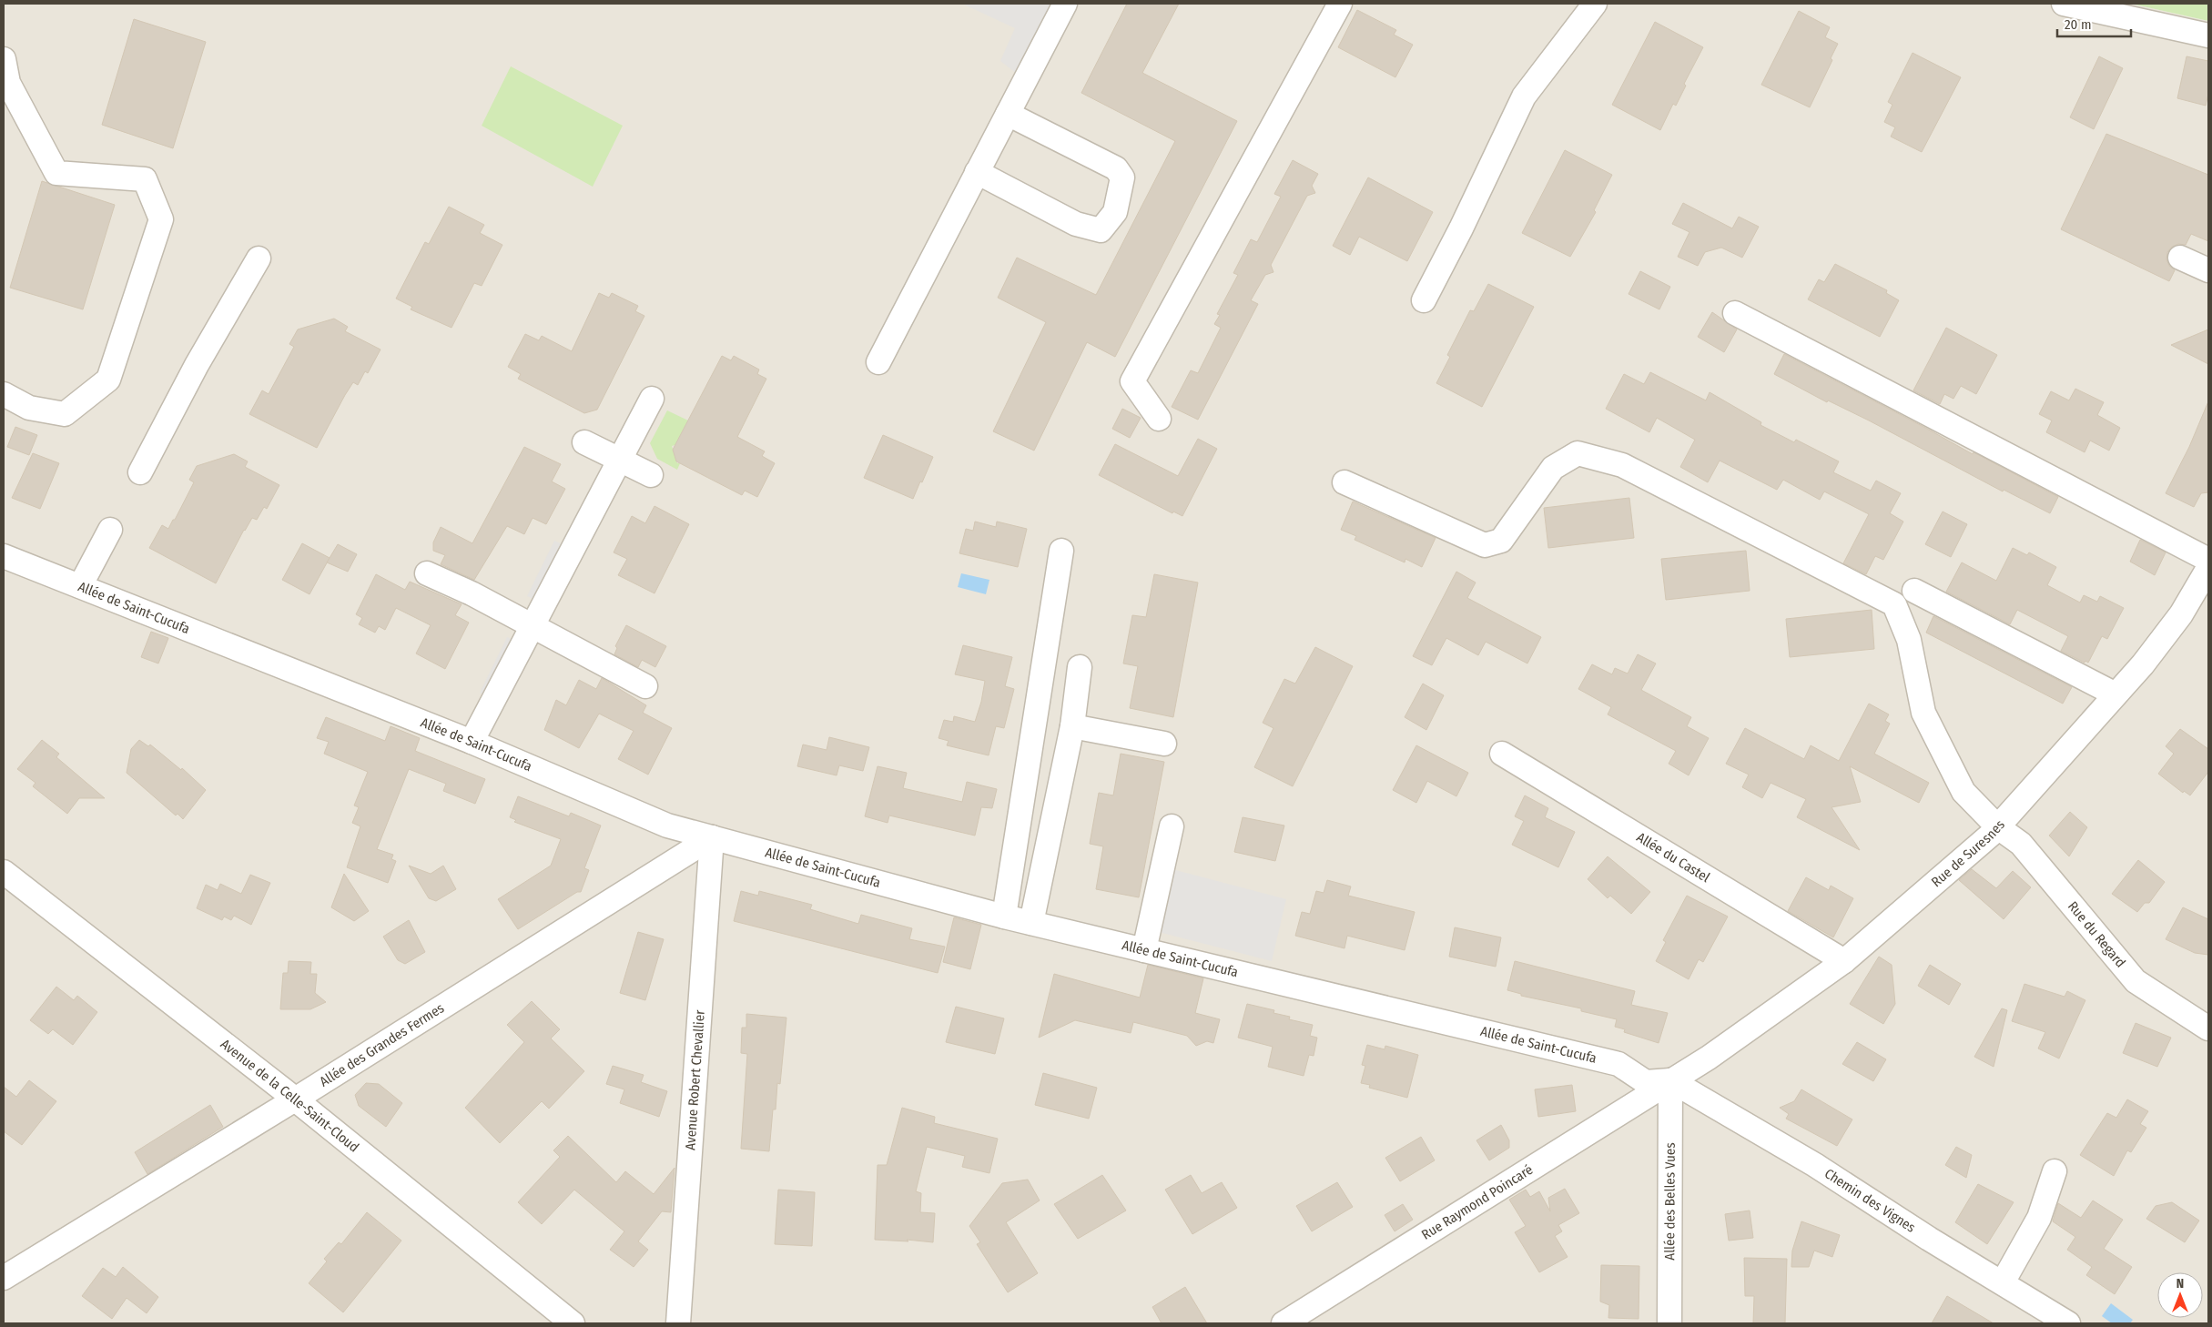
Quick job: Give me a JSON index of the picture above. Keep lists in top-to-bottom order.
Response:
{
  "streets": {
    "street": [
      "Allée de Saint-Cucufa",
      "Rue de Suresnes",
      "Allée du Castel",
      "Rue du Regard",
      "Allée des Grandes Fermes",
      "Avenue Robert Chevallier",
      "Avenue de la Celle-Saint-Cloud",
      "Chemin des Vignes",
      "Rue Raymond Poincaré",
      "Allée des Belles Vues"
    ]
  },
  "crossings": [
    ["Allée de Saint-Cucufa", "Rue de Suresnes"],
    ["Allée de Saint-Cucufa", "Allée des Grandes Fermes"],
    ["Allée de Saint-Cucufa", "Avenue Robert Chevallier"],
    ["Allée de Saint-Cucufa", "Chemin des Vignes"],
    ["Allée de Saint-Cucufa", "Rue Raymond Poincaré"],
    ["Allée de Saint-Cucufa", "Allée des Belles Vues"],
    ["Rue de Suresnes", "Allée du Castel"],
    ["Rue de Suresnes", "Rue du Regard"],
    ["Rue de Suresnes", "Chemin des Vignes"],
    ["Rue de Suresnes", "Rue Raymond Poincaré"],
    ["Rue de Suresnes", "Allée des Belles Vues"],
    ["Allée des Grandes Fermes", "Avenue Robert Chevallier"],
    ["Allée des Grandes Fermes", "Avenue de la Celle-Saint-Cloud"],
    ["Chemin des Vignes", "Rue Raymond Poincaré"],
    ["Chemin des Vignes", "Allée des Belles Vues"],
    ["Rue Raymond Poincaré", "Allée des Belles Vues"]
  ],
  "scale_bar": "20 m",
  "north": "top"
}
